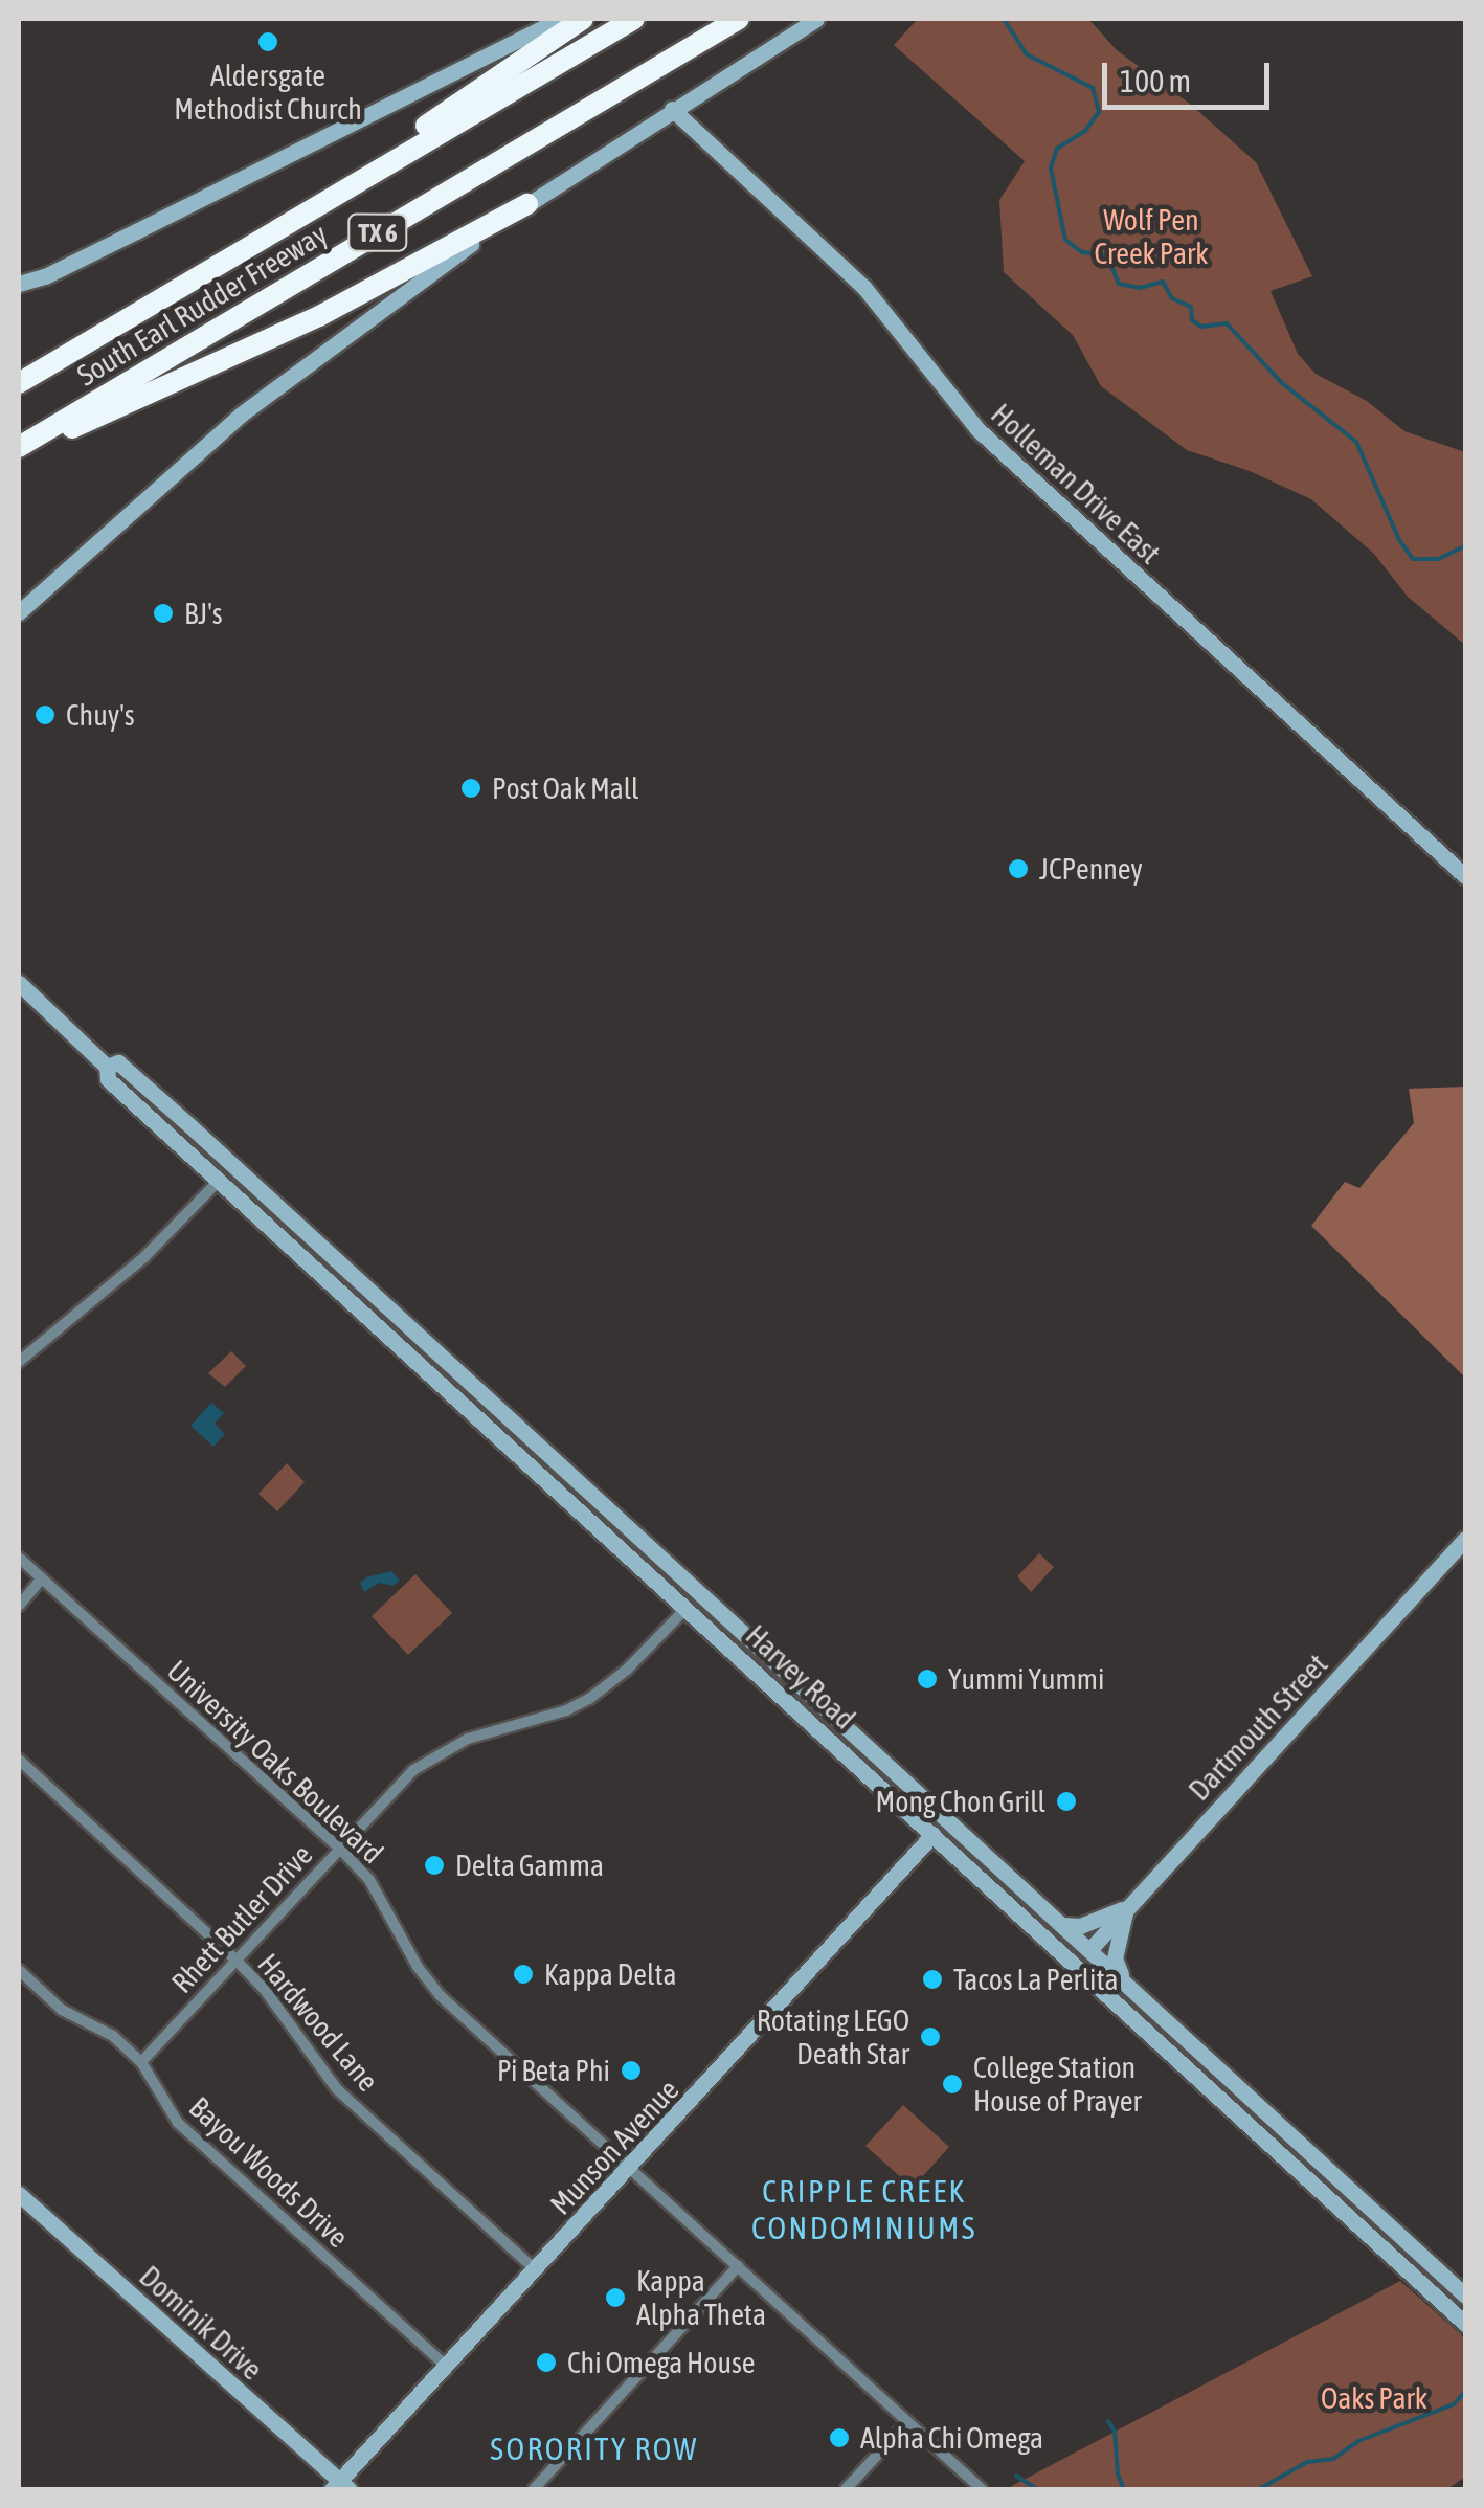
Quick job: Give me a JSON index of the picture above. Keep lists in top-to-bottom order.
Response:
{
  "streets": {
    "highway": ["TX 6", "South Earl Rudder Freeway"],
    "main road": [
      "Holleman Drive East",
      "Harvey Road",
      "Dartmouth Street",
      "Munson Avenue",
      "Dominik Drive"
    ],
    "street": [
      "University Oaks Boulevard",
      "Rhett Butler Drive",
      "Hardwood Lane",
      "Bayou Woods Drive"
    ]
  },
  "crossings": [
    ["Harvey Road", "Dartmouth Street"],
    ["Harvey Road", "Rhett Butler Drive"],
    ["Harvey Road", "Munson Avenue"],
    ["University Oaks Boulevard", "Rhett Butler Drive"],
    ["University Oaks Boulevard", "Munson Avenue"],
    ["Rhett Butler Drive", "Hardwood Lane"],
    ["Rhett Butler Drive", "Bayou Woods Drive"],
    ["Hardwood Lane", "Munson Avenue"],
    ["Munson Avenue", "Bayou Woods Drive"],
    ["Munson Avenue", "Dominik Drive"]
  ],
  "districts": ["CRIPPLE CREEK CONDOMINIUMS", "SORORITY ROW"],
  "parks": ["Wolf Pen Creek Park", "Oaks Park"],
  "places": [
    "Aldersgate Methodist Church",
    "BJ's",
    "Chuy's",
    "Post Oak Mall",
    "JCPenney",
    "Yummi Yummi",
    "Mong Chon Grill",
    "Delta Gamma",
    "Kappa Delta",
    "Tacos La Perlita",
    "Rotating LEGO Death Star",
    "Pi Beta Phi",
    "College Station House of Prayer",
    "Kappa Alpha Theta",
    "Chi Omega House",
    "Alpha Chi Omega"
  ],
  "scale_bar": "100 m"
}
